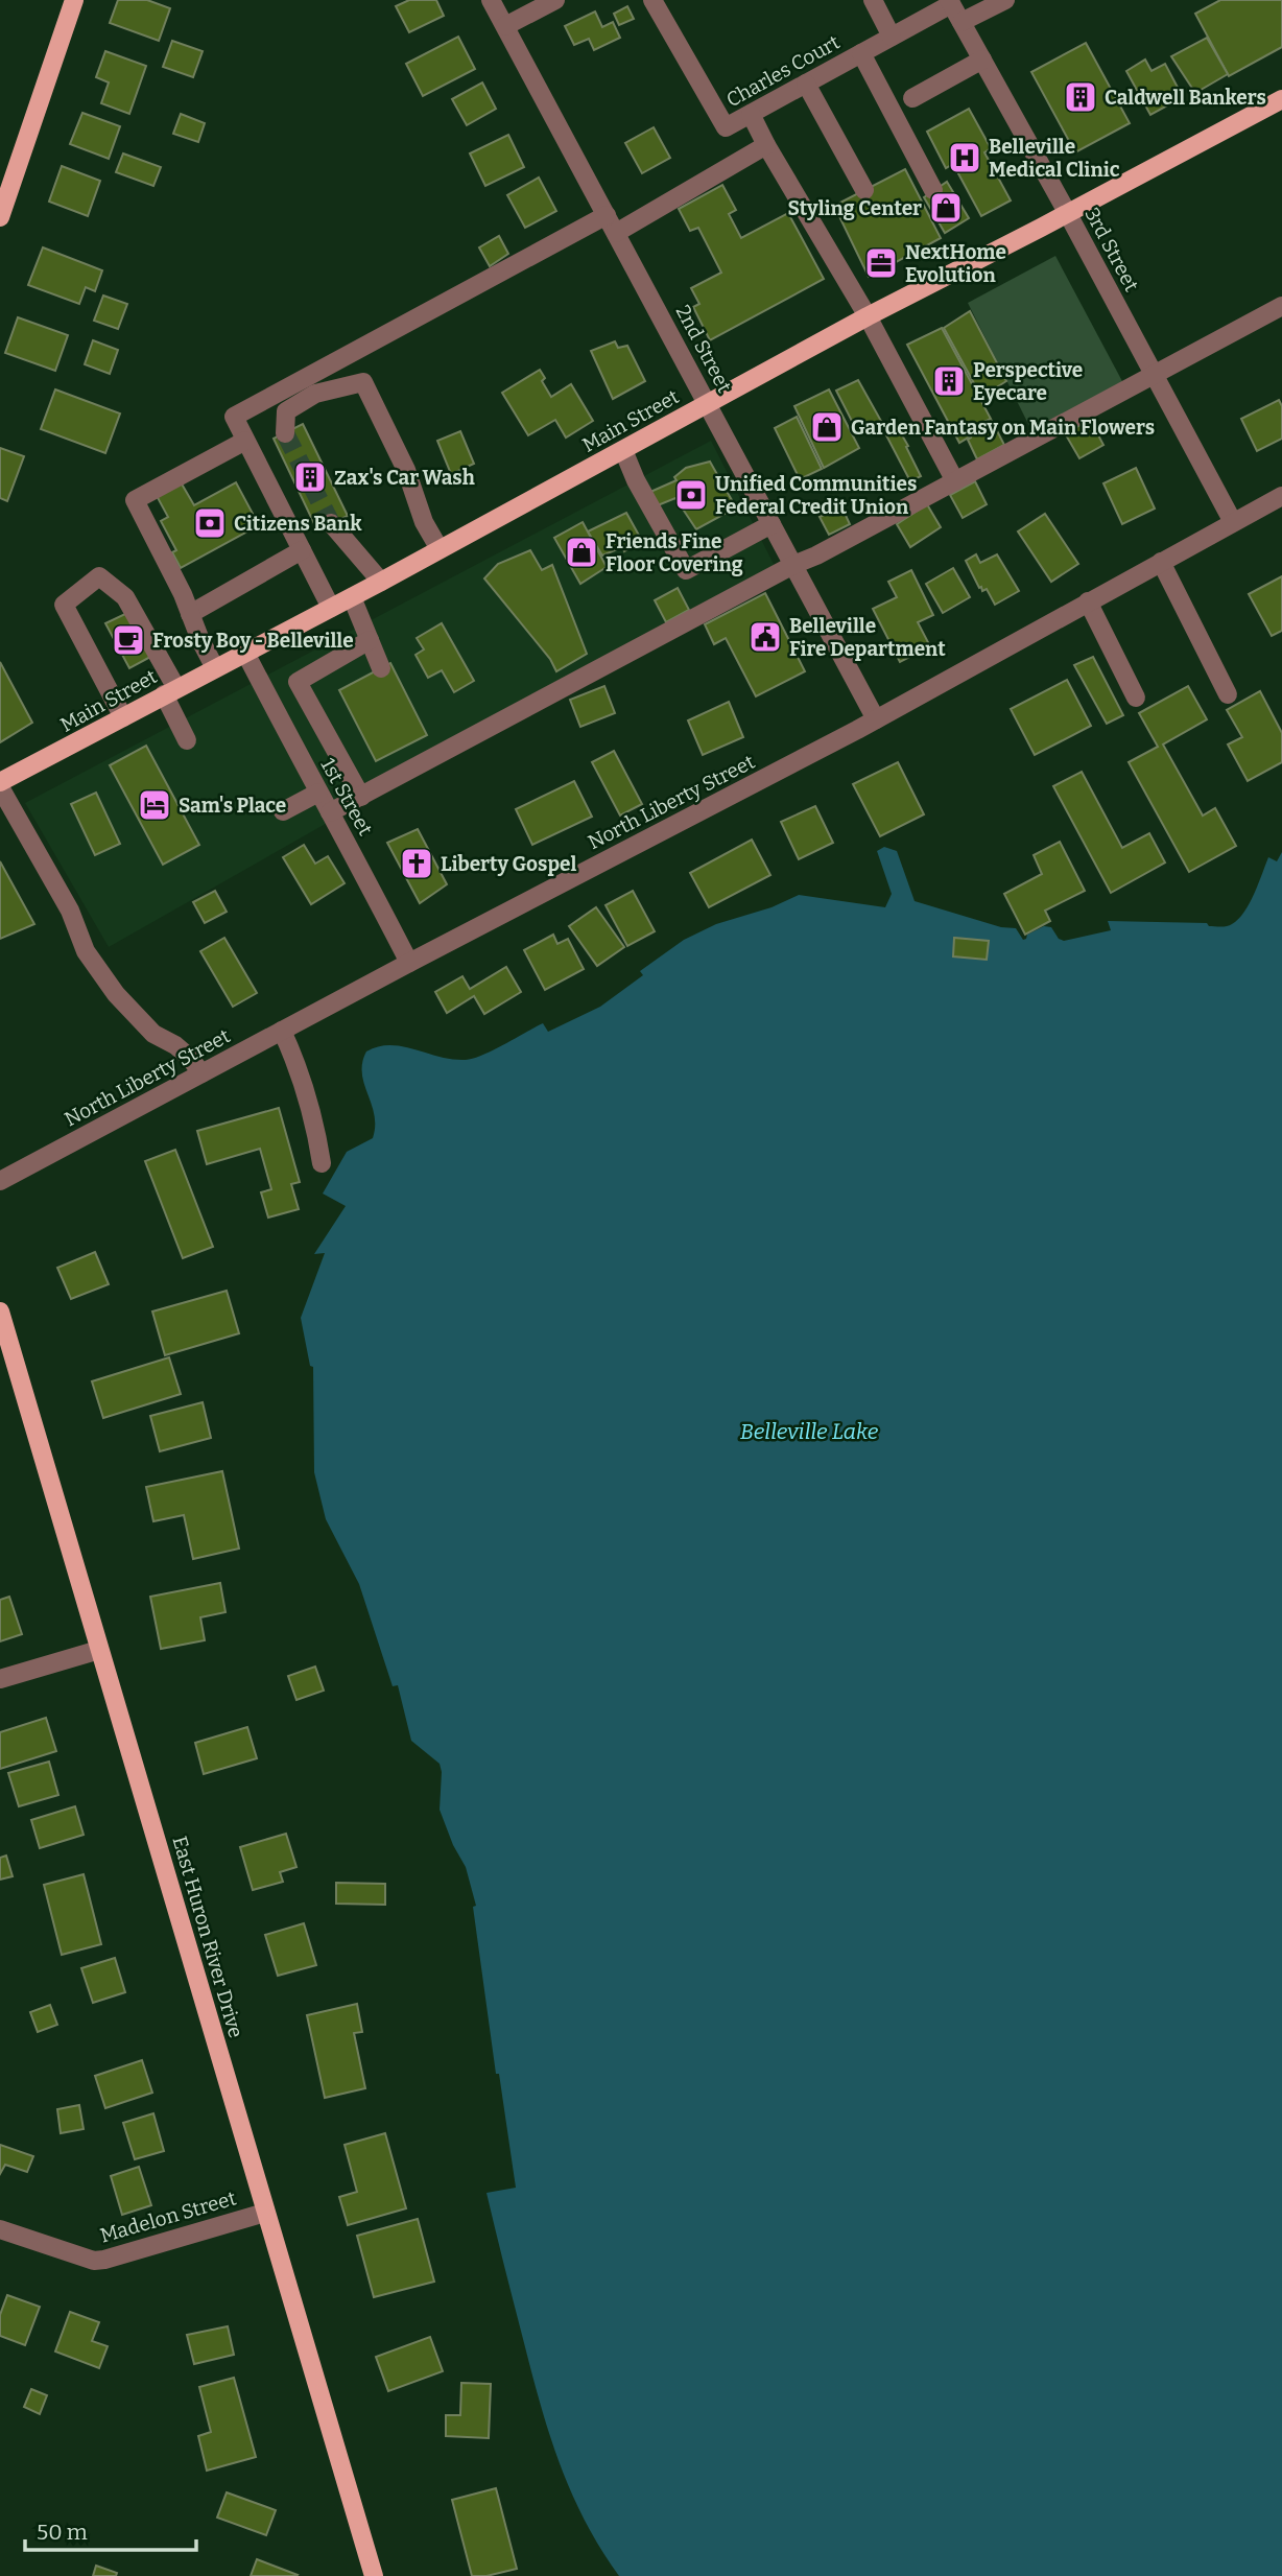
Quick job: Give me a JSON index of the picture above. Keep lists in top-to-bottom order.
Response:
{
  "streets": {
    "main road": ["Main Street", "East Huron River Drive"],
    "street": [
      "Charles Court",
      "3rd Street",
      "2nd Street",
      "1st Street",
      "North Liberty Street",
      "Madelon Street"
    ]
  },
  "crossings": [
    ["Charles Court", "3rd Street"],
    ["3rd Street", "Main Street"],
    ["3rd Street", "North Liberty Street"],
    ["2nd Street", "Main Street"],
    ["2nd Street", "North Liberty Street"],
    ["Main Street", "1st Street"],
    ["1st Street", "North Liberty Street"],
    ["East Huron River Drive", "Madelon Street"]
  ],
  "water": ["Belleville Lake"],
  "places": {
    "building": ["Caldwell Bankers", "Perspective Eyecare", "Zax's Car Wash"],
    "hospital": ["Belleville Medical Clinic"],
    "shop": ["Styling Center", "Garden Fantasy on Main Flowers", "Friends Fine Floor Covering"],
    "office": ["NextHome Evolution"],
    "bank": ["Unified Communities Federal Credit Union", "Citizens Bank"],
    "public building": ["Belleville Fire Department"],
    "cafe": ["Frosty Boy - Belleville"],
    "hotel": ["Sam's Place"],
    "church": ["Liberty Gospel"]
  },
  "scale_bar": "50 m"
}
